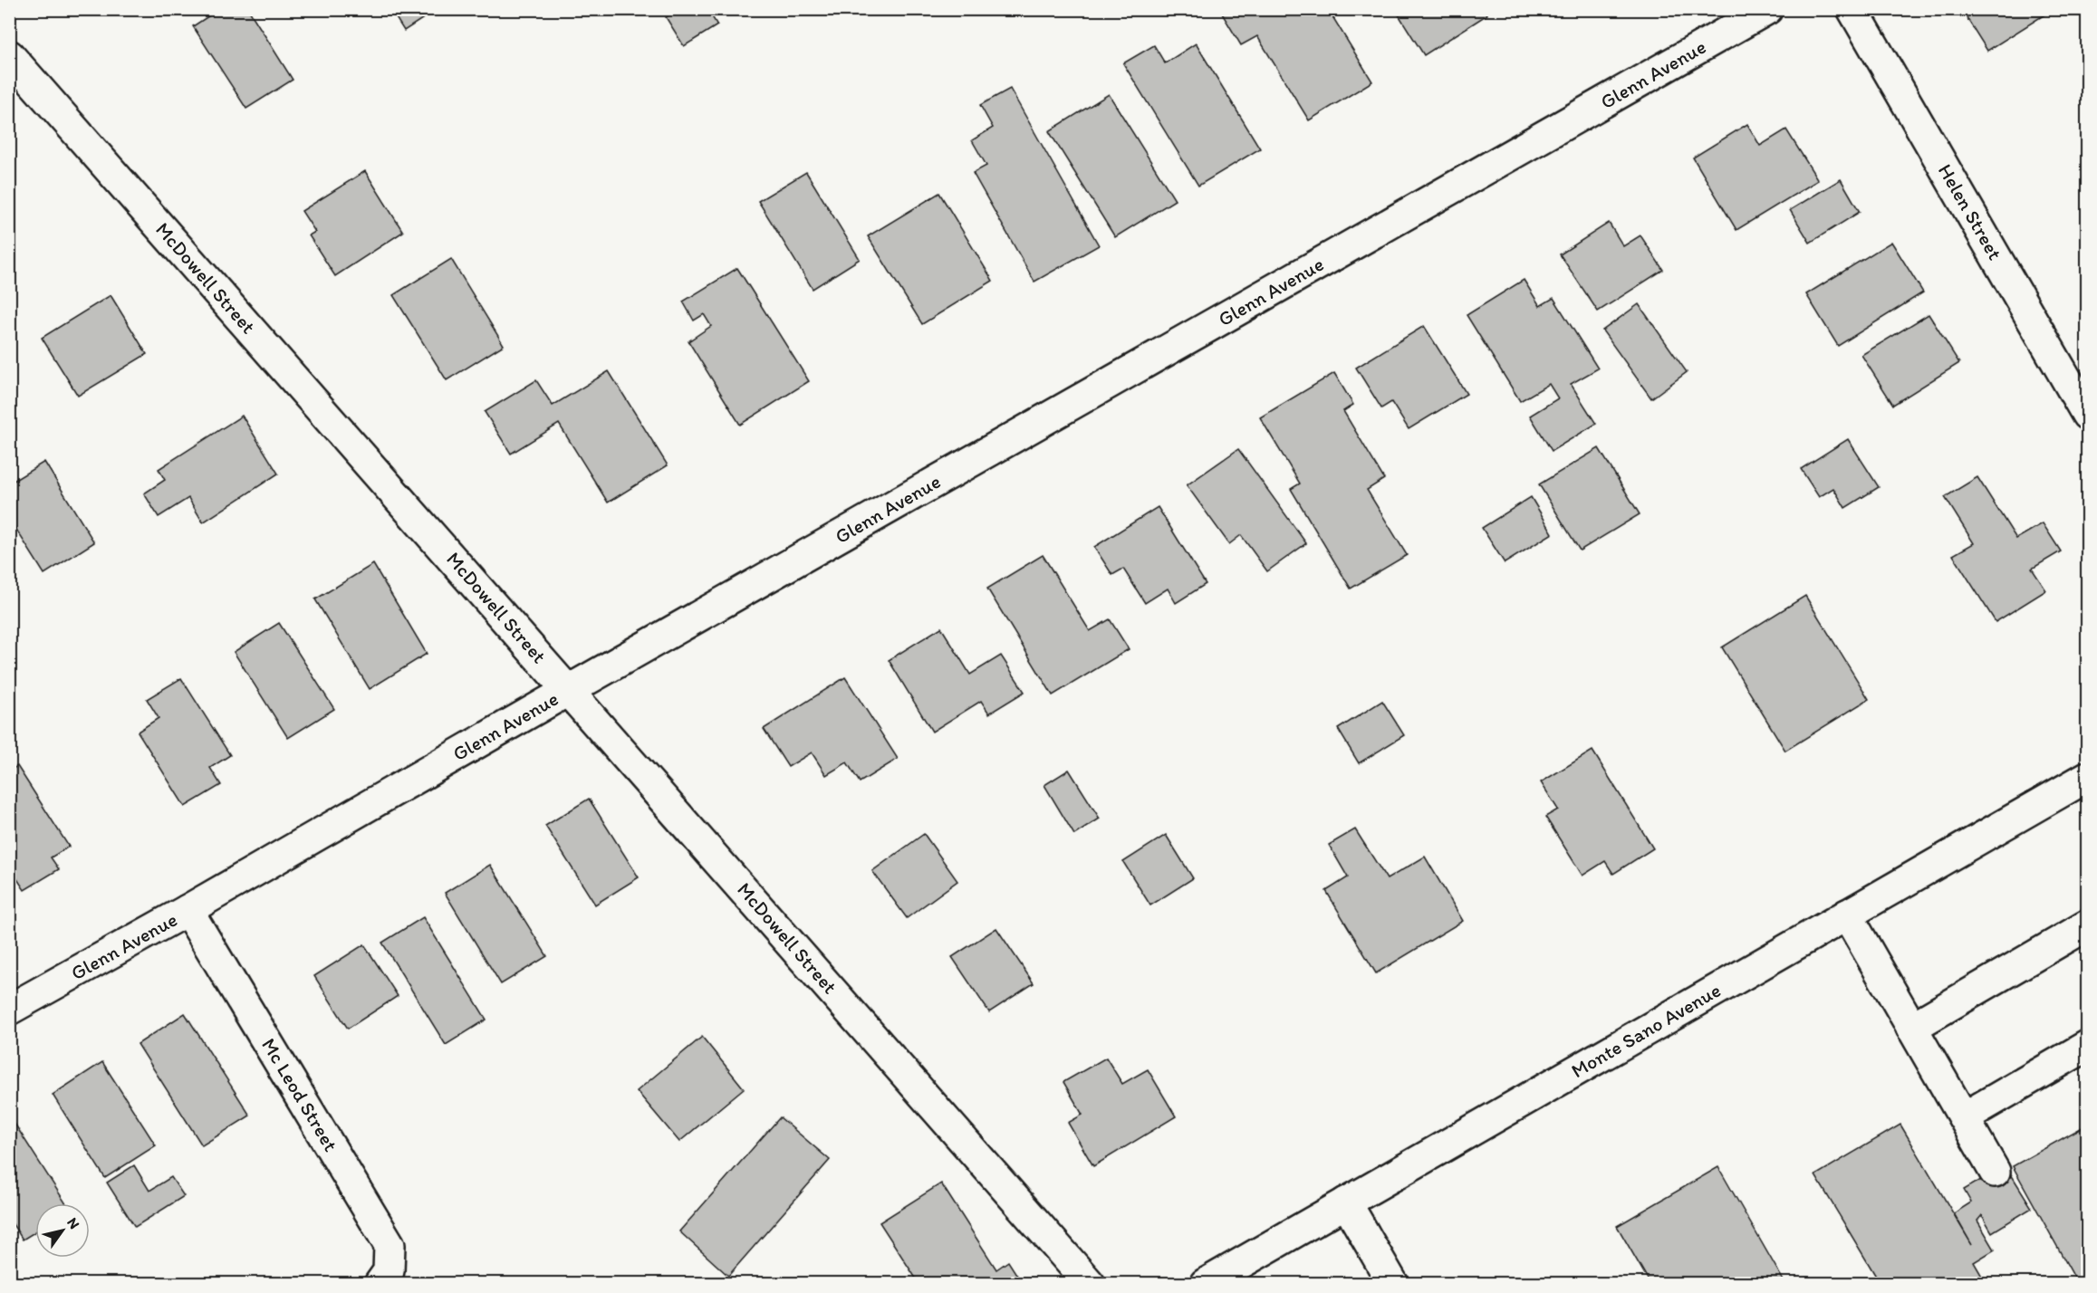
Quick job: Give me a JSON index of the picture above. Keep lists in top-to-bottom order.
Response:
{
  "streets": {
    "street": [
      "Glenn Avenue",
      "Helen Street",
      "McDowell Street",
      "Monte Sano Avenue",
      "Mc Leod Street"
    ]
  },
  "crossings": [
    ["Glenn Avenue", "McDowell Street"],
    ["Glenn Avenue", "Mc Leod Street"]
  ],
  "north": "top right"
}
